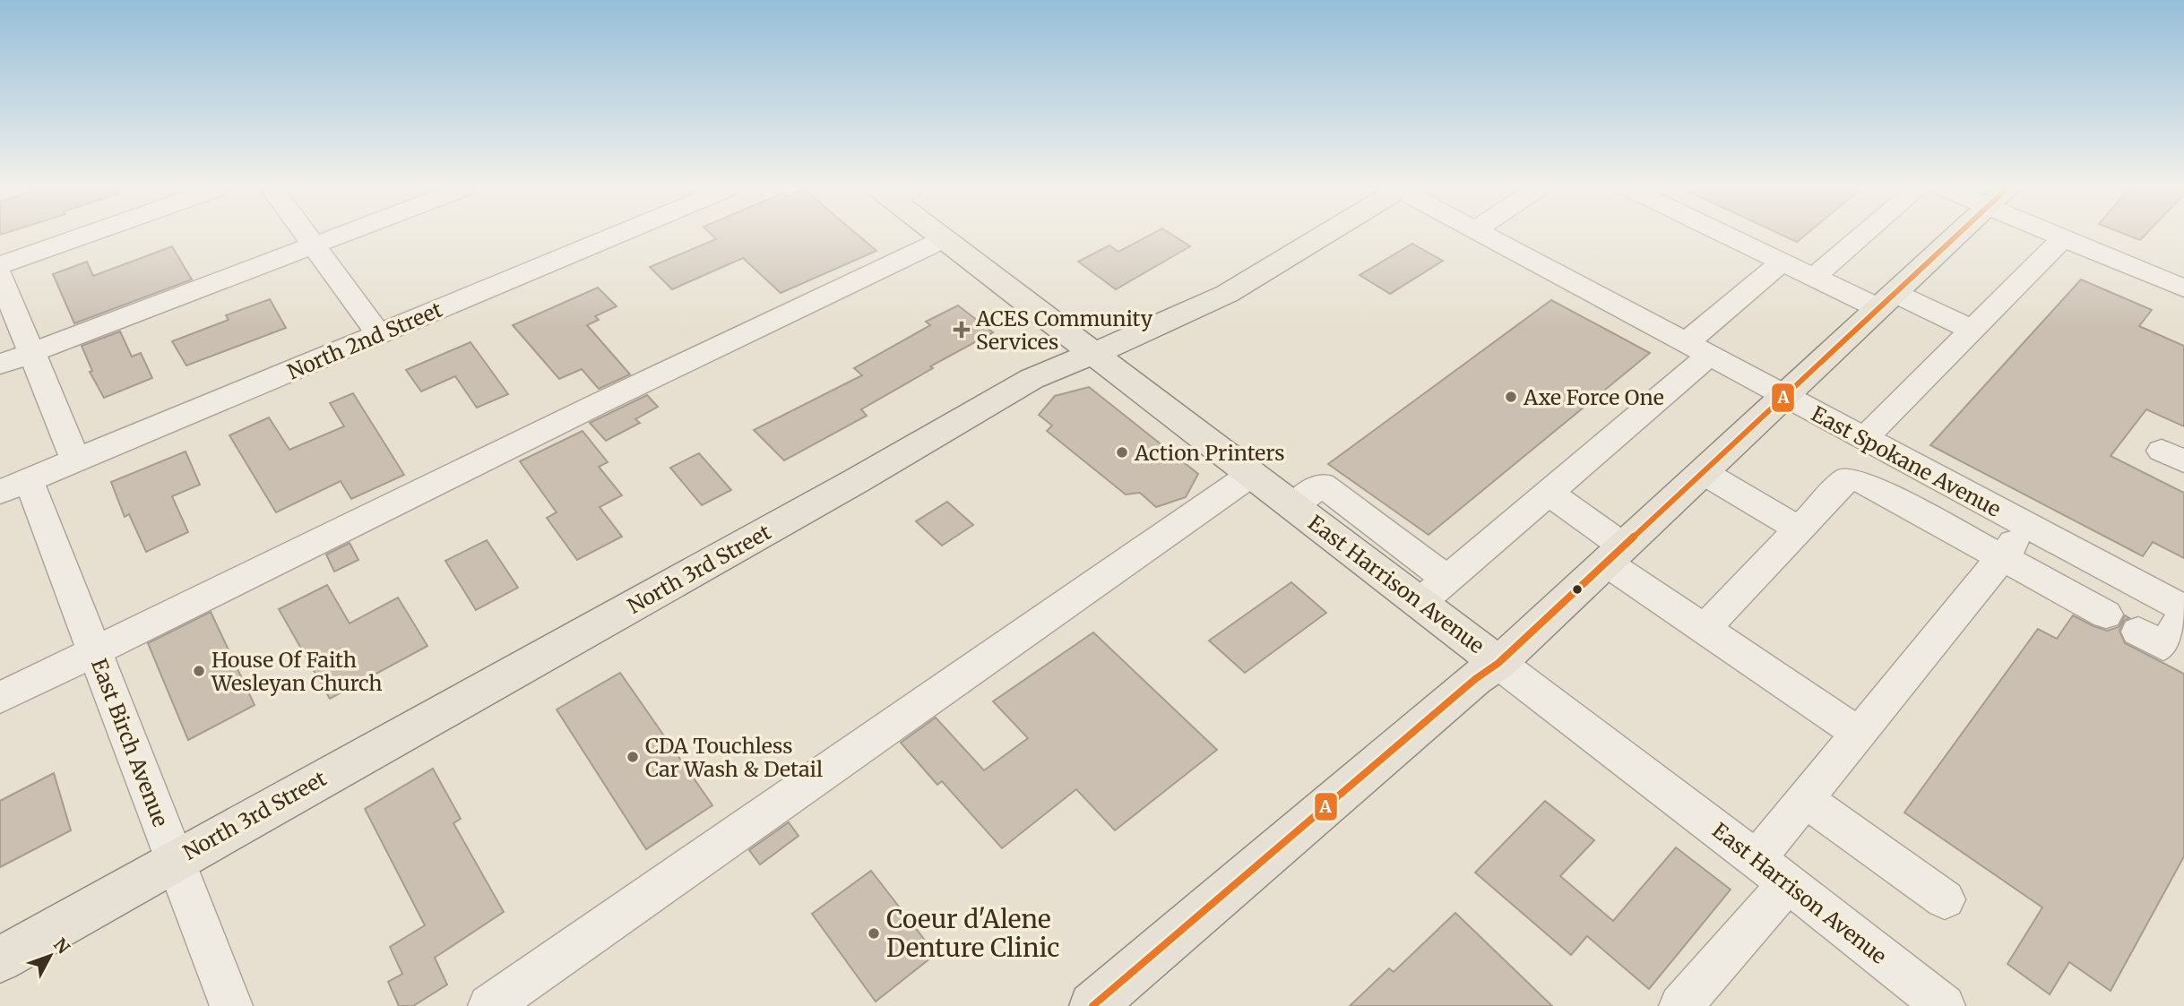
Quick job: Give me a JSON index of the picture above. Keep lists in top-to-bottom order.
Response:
{
  "streets": {
    "main road": ["North 3rd Street", "East Harrison Avenue"],
    "street": ["North 2nd Street", "East Spokane Avenue", "East Birch Avenue"]
  },
  "crossings": [
    ["North 2nd Street", "East Birch Avenue"],
    ["North 3rd Street", "East Harrison Avenue"],
    ["North 3rd Street", "East Birch Avenue"]
  ],
  "places": {
    "health": ["ACES Community Services"],
    "other": [
      "Axe Force One",
      "Action Printers",
      "House Of Faith Wesleyan Church",
      "CDA Touchless Car Wash & Detail",
      "Coeur d'Alene Denture Clinic"
    ]
  },
  "lines": ["transit line A"],
  "north": "top right"
}
